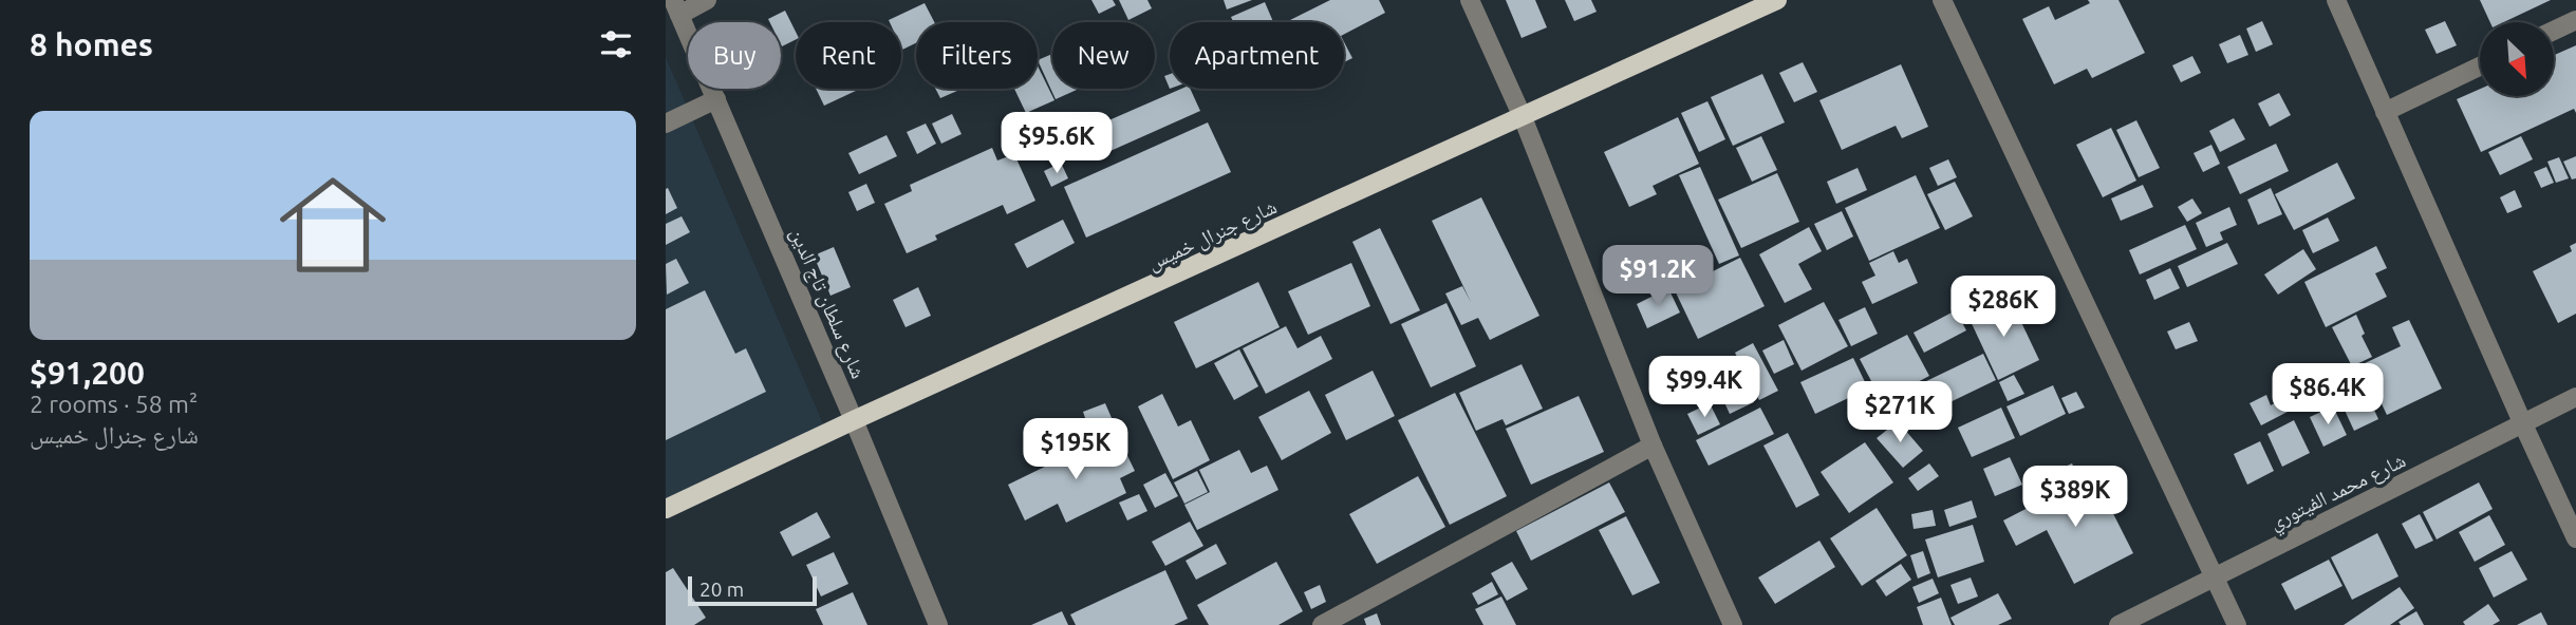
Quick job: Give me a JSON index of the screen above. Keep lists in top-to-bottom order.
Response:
{
  "streets": {
    "main road": ["شارع جنرال خميس"],
    "street": ["شارع سلطان تاج الدين", "شارع محمد الفيتوري"]
  },
  "crossings": [
    ["شارع جنرال خميس", "شارع سلطان تاج الدين"]
  ],
  "scale_bar": "20 m",
  "north": "bottom right",
  "page": {
    "heading": "8 homes",
    "chip": [
      "Buy",
      "Rent",
      "Filters",
      "New",
      "Apartment"
    ],
    "list": [
      {
        "name": "$91,200",
        "note": "2 rooms · 58 m² · شارع جنرال خميس"
      }
    ],
    "price": [
      "$95.6K",
      "$91.2K",
      "$286K",
      "$99.4K",
      "$86.4K",
      "$271K",
      "$195K",
      "$389K"
    ],
    "scale": "20 m"
  }
}
